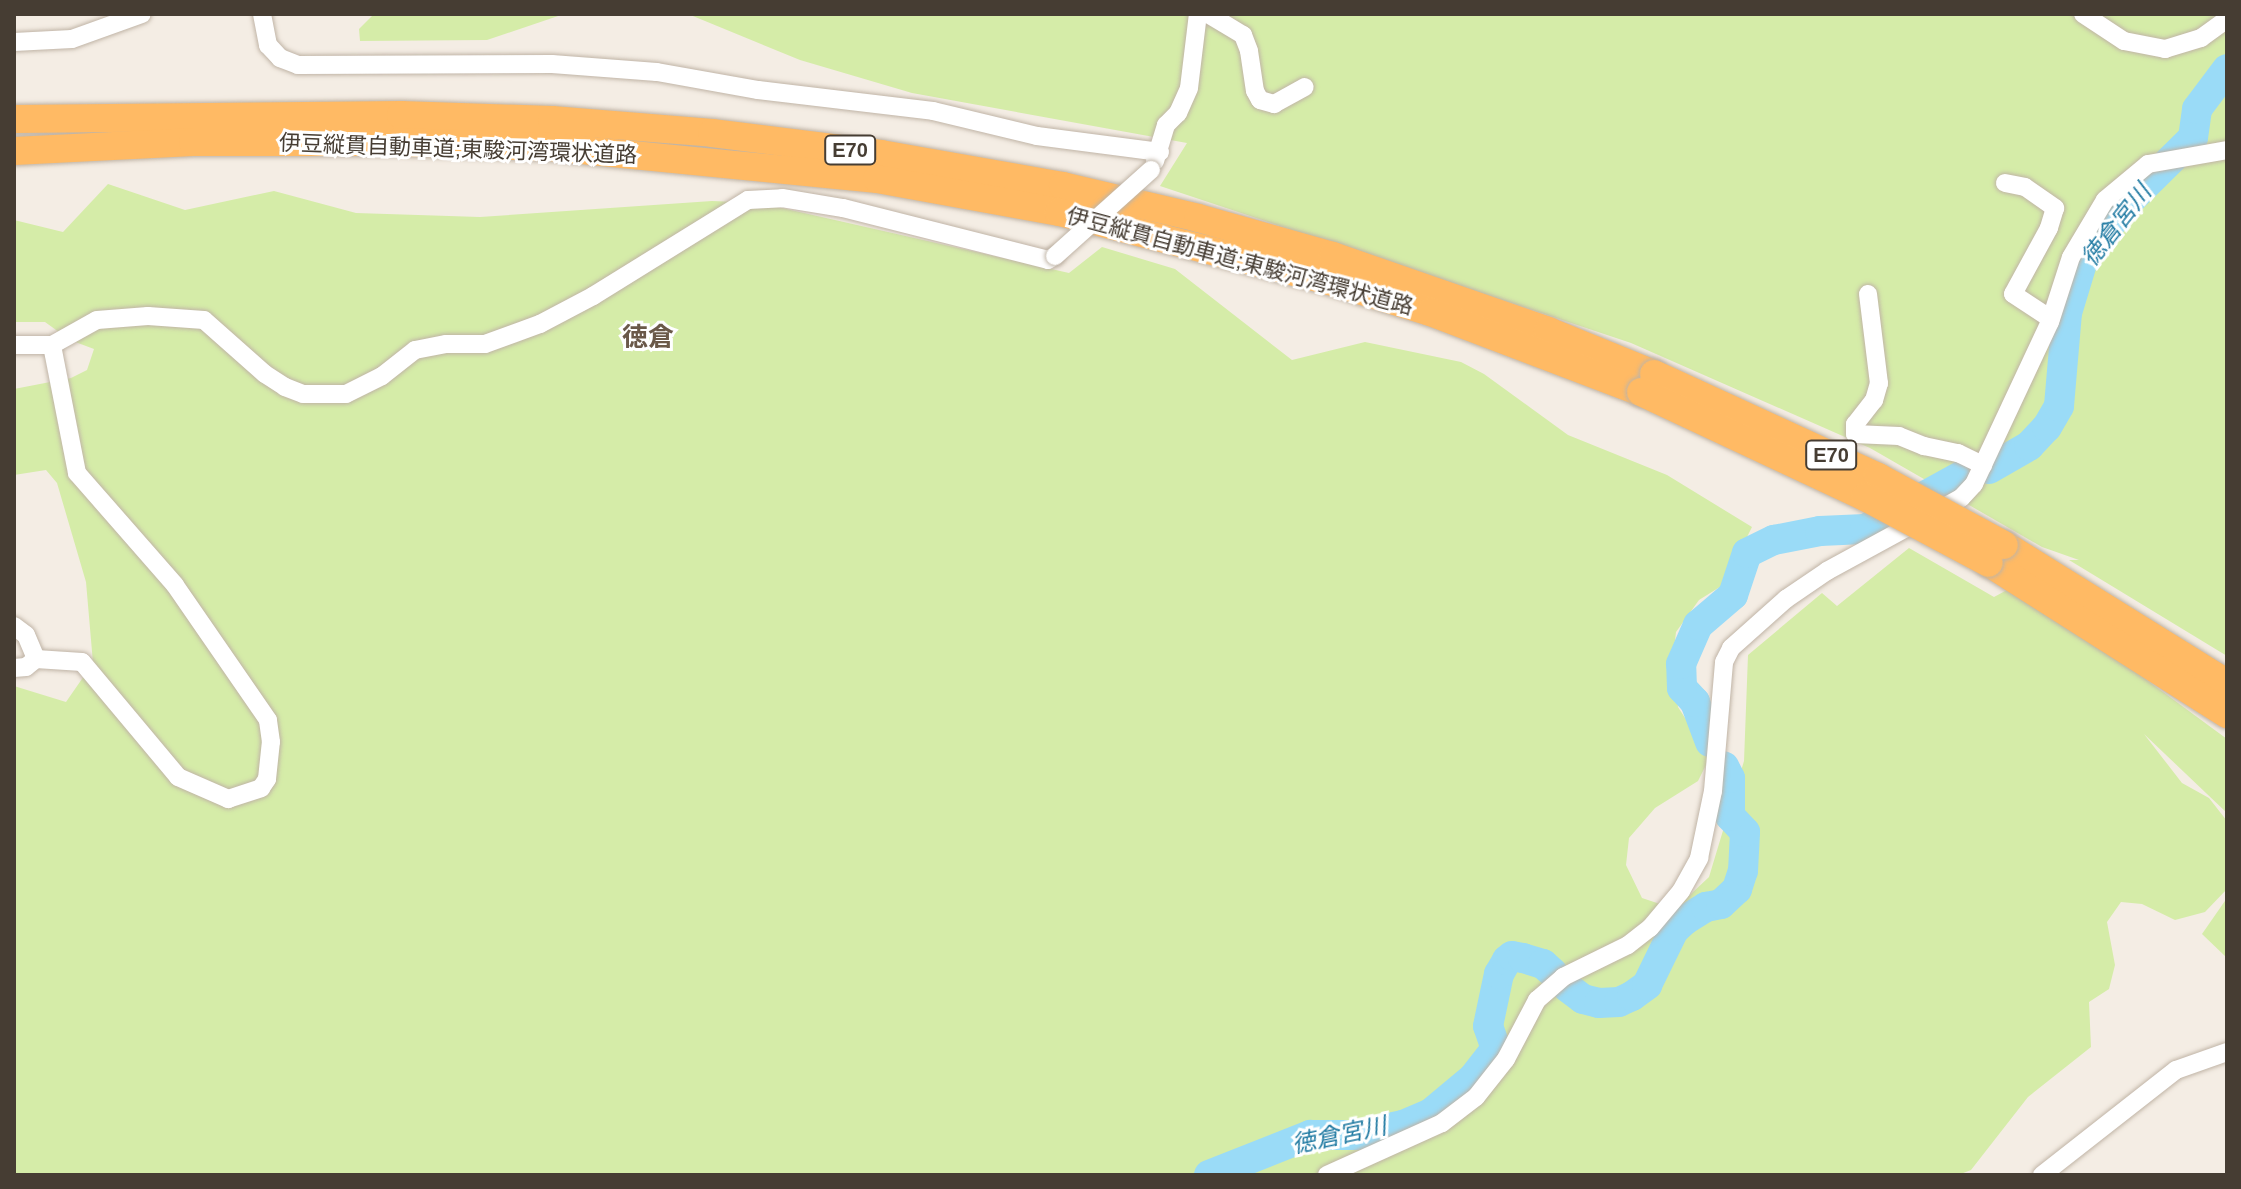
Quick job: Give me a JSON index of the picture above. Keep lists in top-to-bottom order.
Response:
{
  "streets": {
    "highway": ["伊豆縦貫自動車道;東駿河湾環状道路", "E70"]
  },
  "districts": ["徳倉"],
  "water": ["徳倉宮川"]
}
